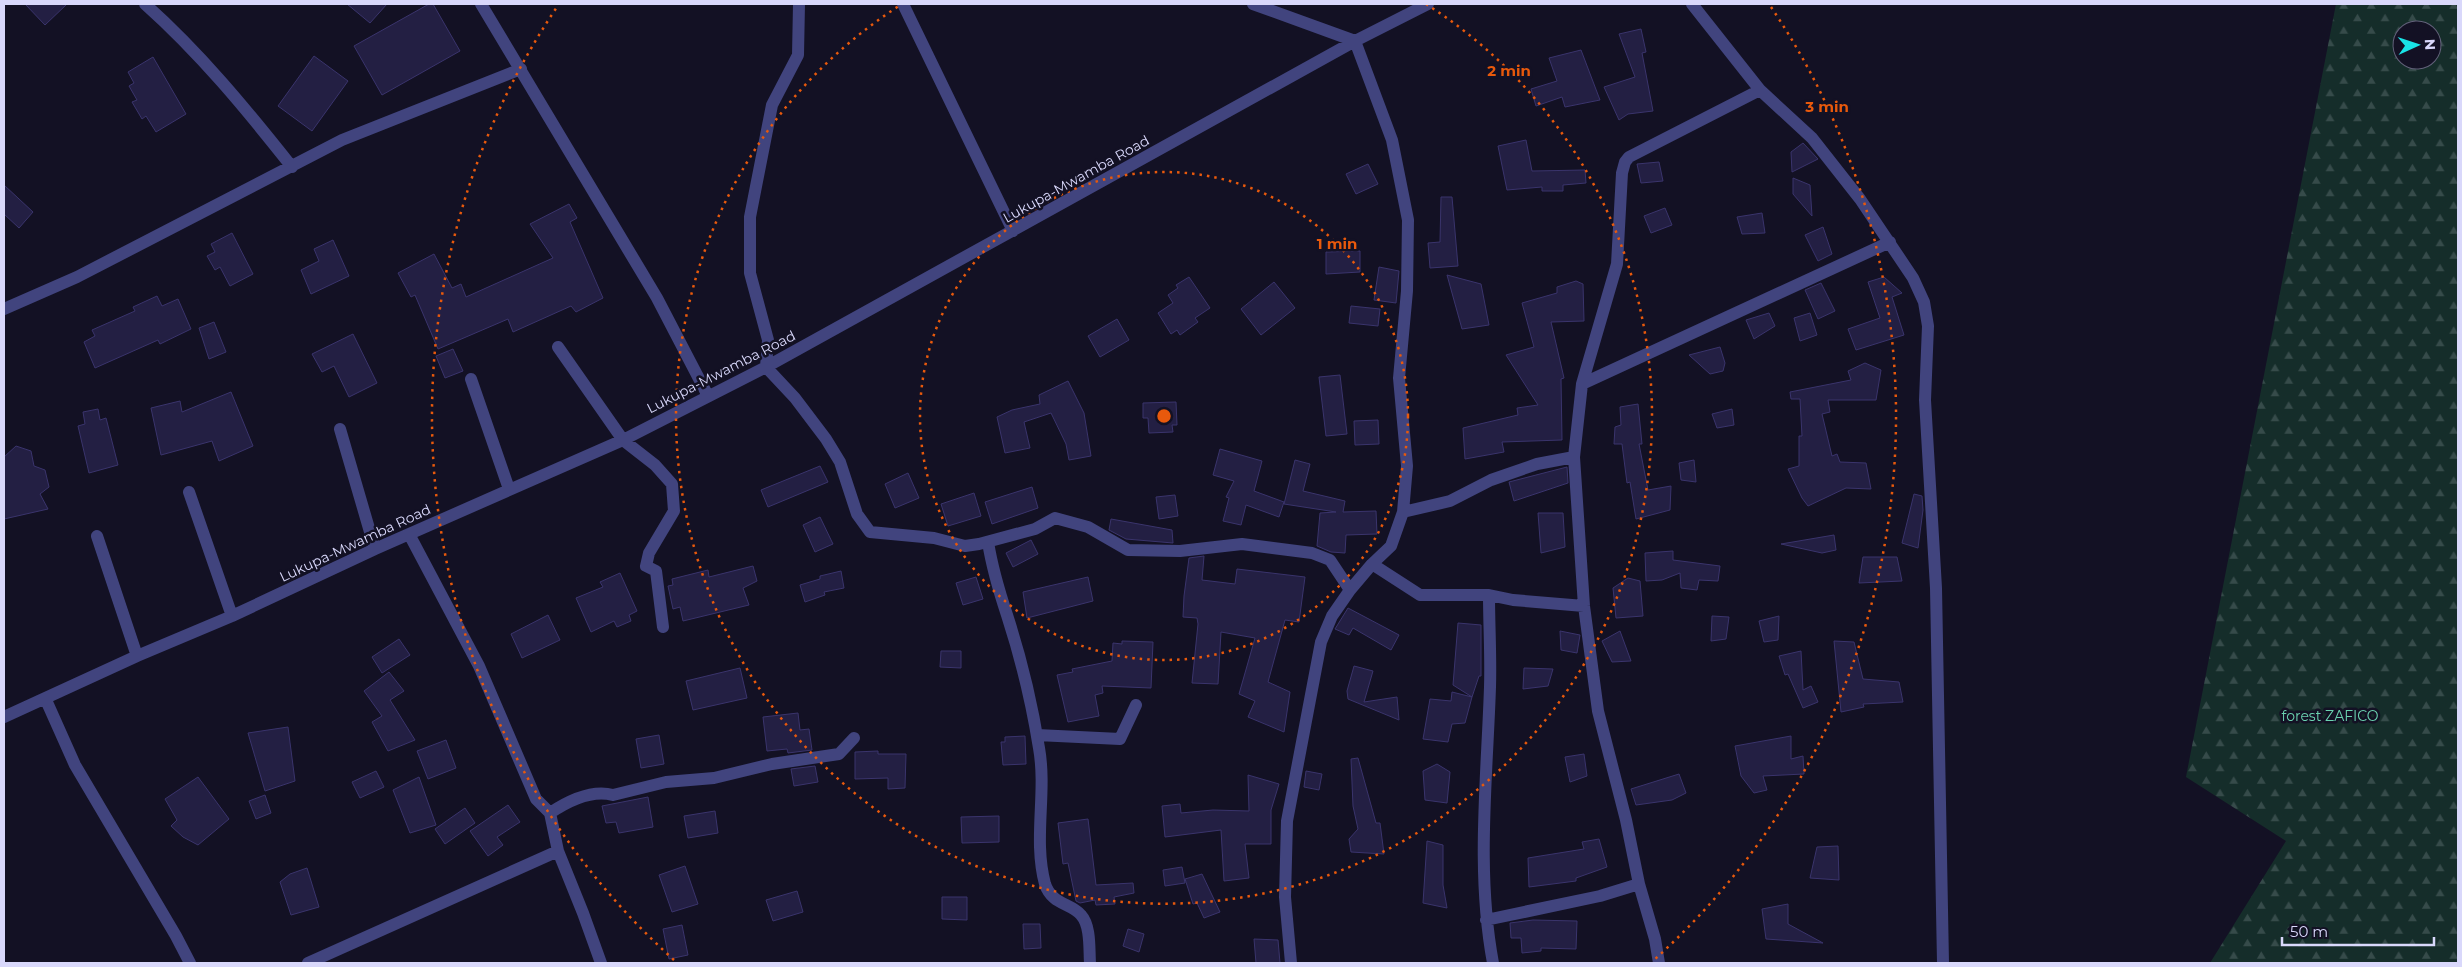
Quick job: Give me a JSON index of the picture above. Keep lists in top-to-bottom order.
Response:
{
  "streets": {
    "street": ["Lukupa-Mwamba Road"]
  },
  "parks": ["forest ZAFICO"],
  "scale_bar": "50 m",
  "north": "right",
  "rings": ["2 min", "3 min", "1 min"]
}
